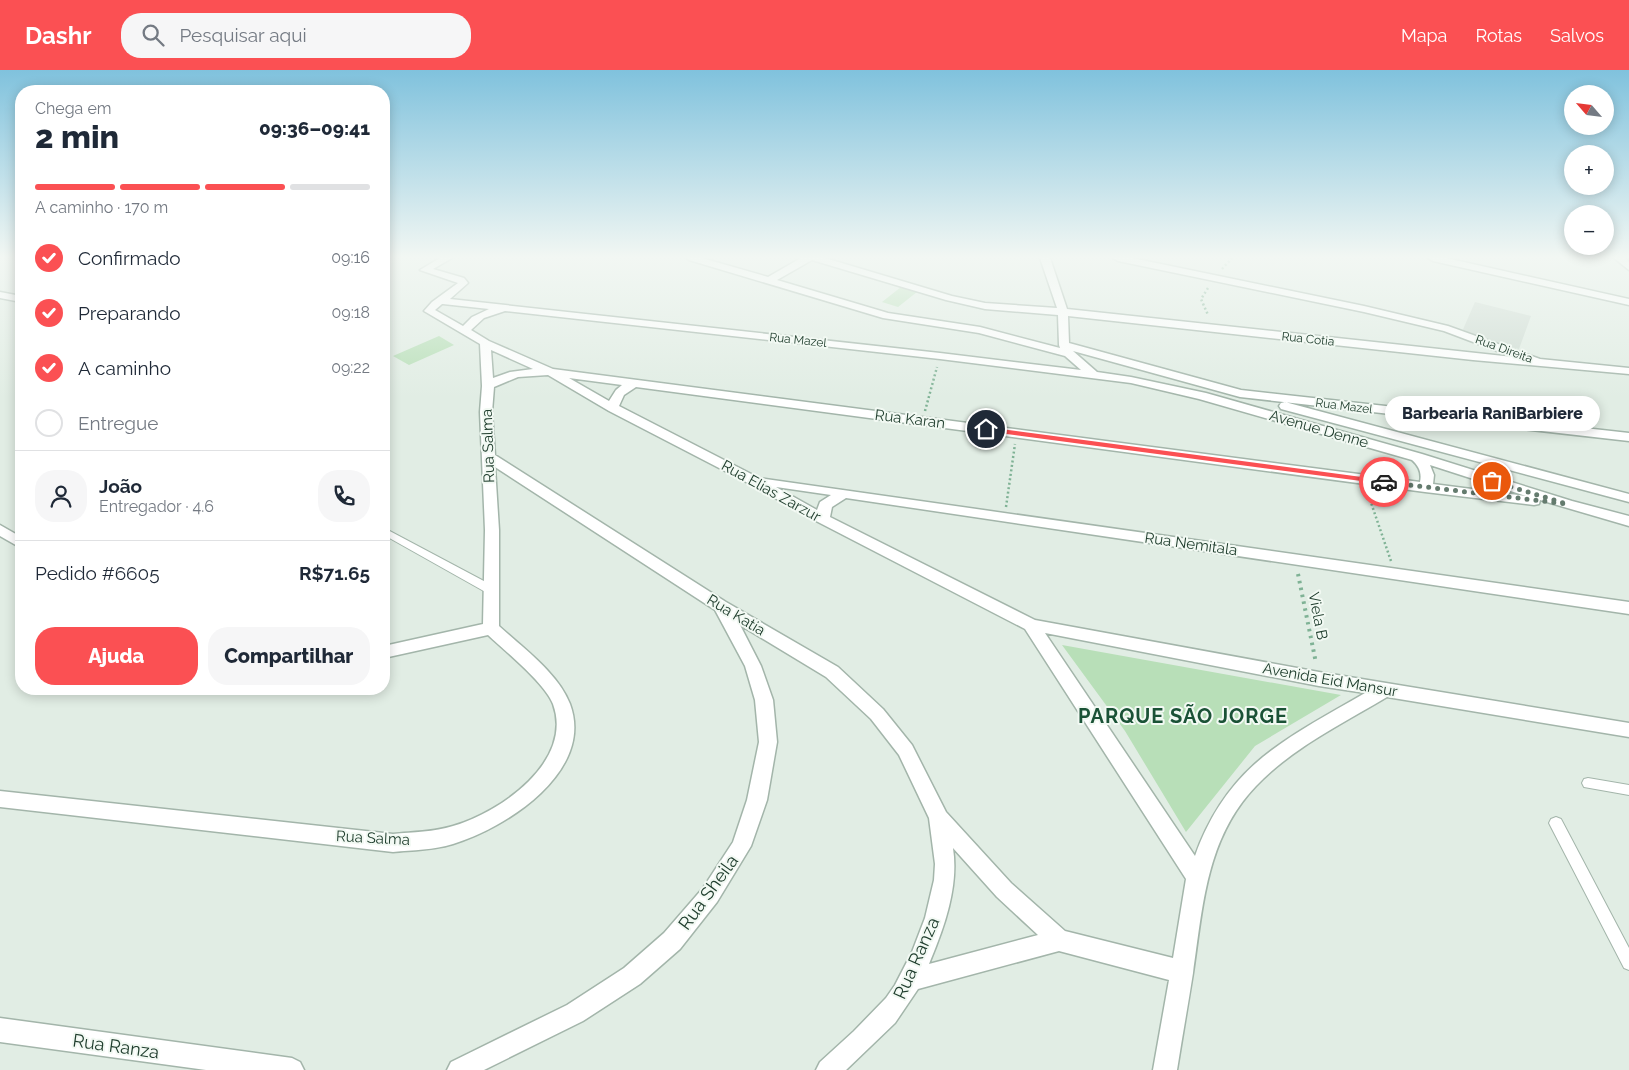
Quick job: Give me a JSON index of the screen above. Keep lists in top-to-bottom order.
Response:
{
  "streets": {
    "street": [
      "Rua Cotia",
      "Rua Mazel",
      "Rua Direita",
      "Rua Karan",
      "Avenue Denne",
      "Rua Salma",
      "Rua Elias Zarzur",
      "Rua Nemitala",
      "Rua Katia",
      "Avenida Eid Mansur",
      "Rua Sheila",
      "Rua Ranza"
    ],
    "path": ["Viela B"]
  },
  "crossings": [
    ["Rua Cotia", "Rua Direita"],
    ["Rua Mazel", "Avenue Denne"],
    ["Rua Karan", "Avenue Denne"],
    ["Rua Karan", "Rua Elias Zarzur"],
    ["Rua Salma", "Rua Elias Zarzur"],
    ["Rua Salma", "Rua Katia"],
    ["Rua Elias Zarzur", "Rua Nemitala"],
    ["Rua Elias Zarzur", "Avenida Eid Mansur"],
    ["Rua Nemitala", "Viela B"],
    ["Rua Katia", "Rua Sheila"],
    ["Rua Katia", "Rua Ranza"],
    ["Viela B", "Avenida Eid Mansur"]
  ],
  "districts": ["PARQUE SÃO JORGE"],
  "places": ["Barbearia RaniBarbiere"],
  "north": "top left",
  "page": {
    "header": "Dashr",
    "search": "Pesquisar aqui",
    "nav": ["Mapa", "Rotas", "Salvos"],
    "map_buttons": ["+", "−"],
    "heading": ["2 min", "Chega em", "09:36–09:41"],
    "panel": [
      "João",
      "Entregador · 4.6",
      "Pedido #6605",
      "R$71.65"
    ],
    "bar": "A caminho · 170 m",
    "list": [
      ["Confirmado", "09:16"],
      ["Preparando", "09:18"],
      ["A caminho", "09:22"],
      "Entregue"
    ],
    "bubble": "Barbearia RaniBarbiere",
    "buttons": ["Ajuda", "Compartilhar"]
  }
}
